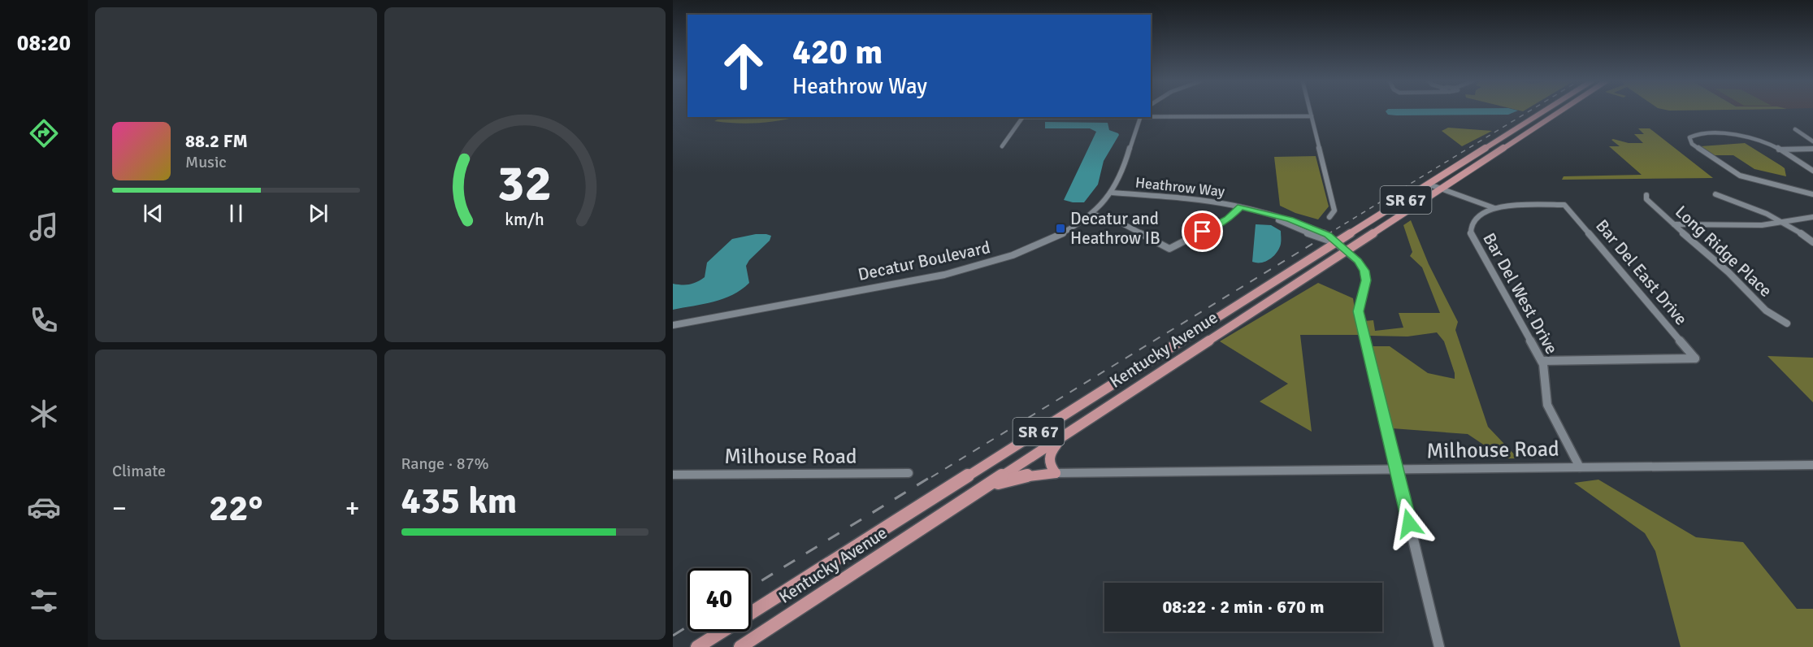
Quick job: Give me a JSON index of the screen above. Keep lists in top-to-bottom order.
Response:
{
  "streets": {
    "main road": ["SR 67", "Kentucky Avenue"],
    "street": [
      "Heathrow Way",
      "Long Ridge Place",
      "Decatur Boulevard",
      "Bar Del East Drive",
      "Bar Del West Drive",
      "Milhouse Road"
    ]
  },
  "crossings": [
    ["Heathrow Way", "Decatur Boulevard"],
    ["Heathrow Way", "Kentucky Avenue"],
    ["Bar Del East Drive", "Bar Del West Drive"],
    ["Bar Del West Drive", "Milhouse Road"]
  ],
  "places": {
    "transit": ["Decatur and Heathrow IB"]
  },
  "page": {
    "tabs": "08:20",
    "turn": ["420 m", "Heathrow Way"],
    "song": ["88.2 FM", "Music"],
    "tile": [
      "Climate",
      ["Range · 87%", "435 km"]
    ],
    "heat": ["−", "22°", "+"],
    "limit": "40",
    "trip": "08:22 · 2 min · 670 m",
    "gauge": ["32", "km/h"]
  }
}
